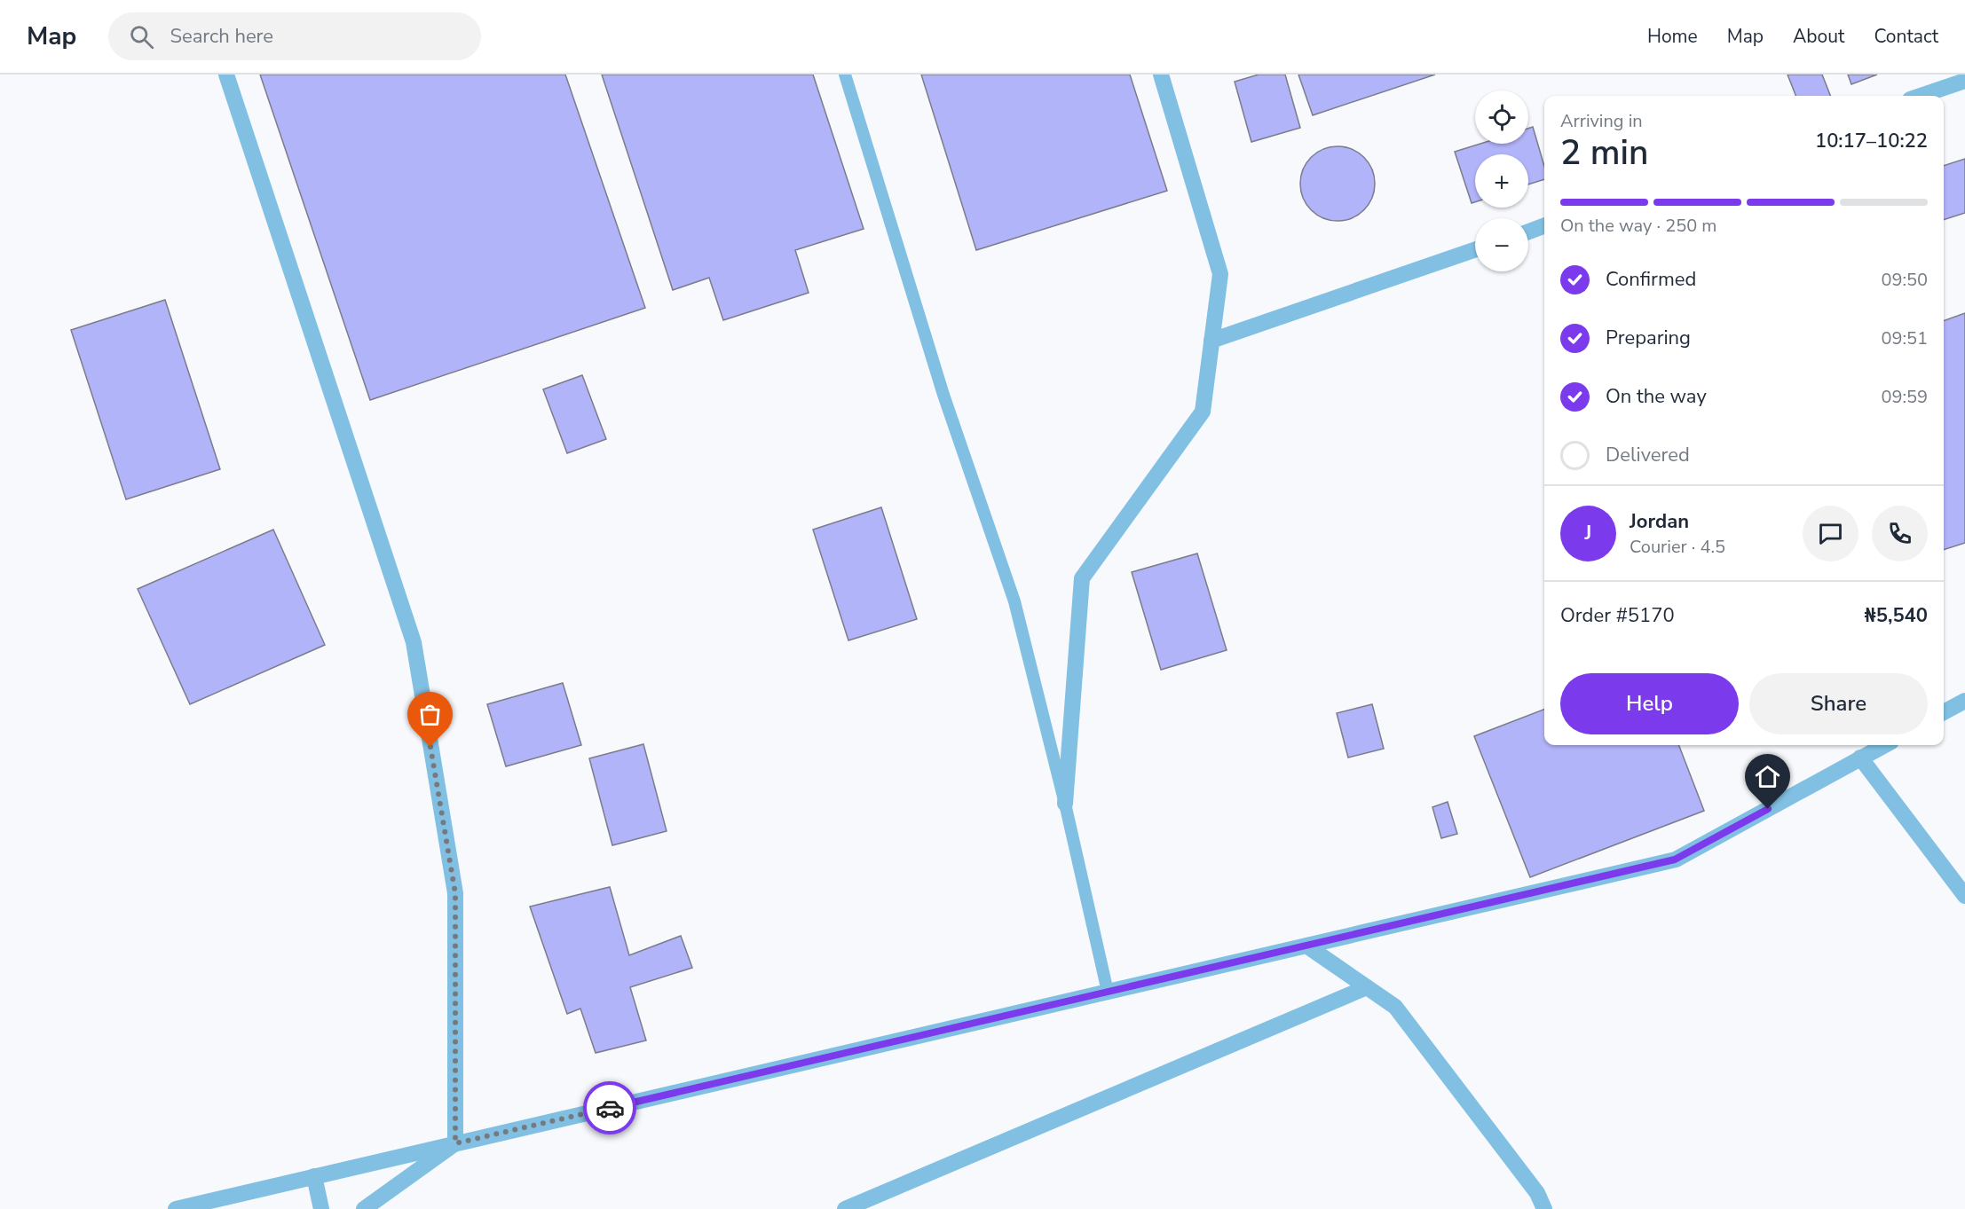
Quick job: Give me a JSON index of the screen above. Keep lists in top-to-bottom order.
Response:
{
  "page": {
    "header": "Map",
    "search": "Search here",
    "nav": [
      "Home",
      "Map",
      "About",
      "Contact"
    ],
    "map_buttons": ["+", "−"],
    "heading": ["2 min", "Arriving in", "10:17–10:22"],
    "panel": [
      "Jordan",
      "Courier · 4.5",
      "Order #5170",
      "₦5,540"
    ],
    "bar": "On the way · 250 m",
    "list": [
      ["Confirmed", "09:50"],
      ["Preparing", "09:51"],
      ["On the way", "09:59"],
      "Delivered"
    ],
    "round": "J",
    "buttons": ["Help", "Share"]
  }
}
